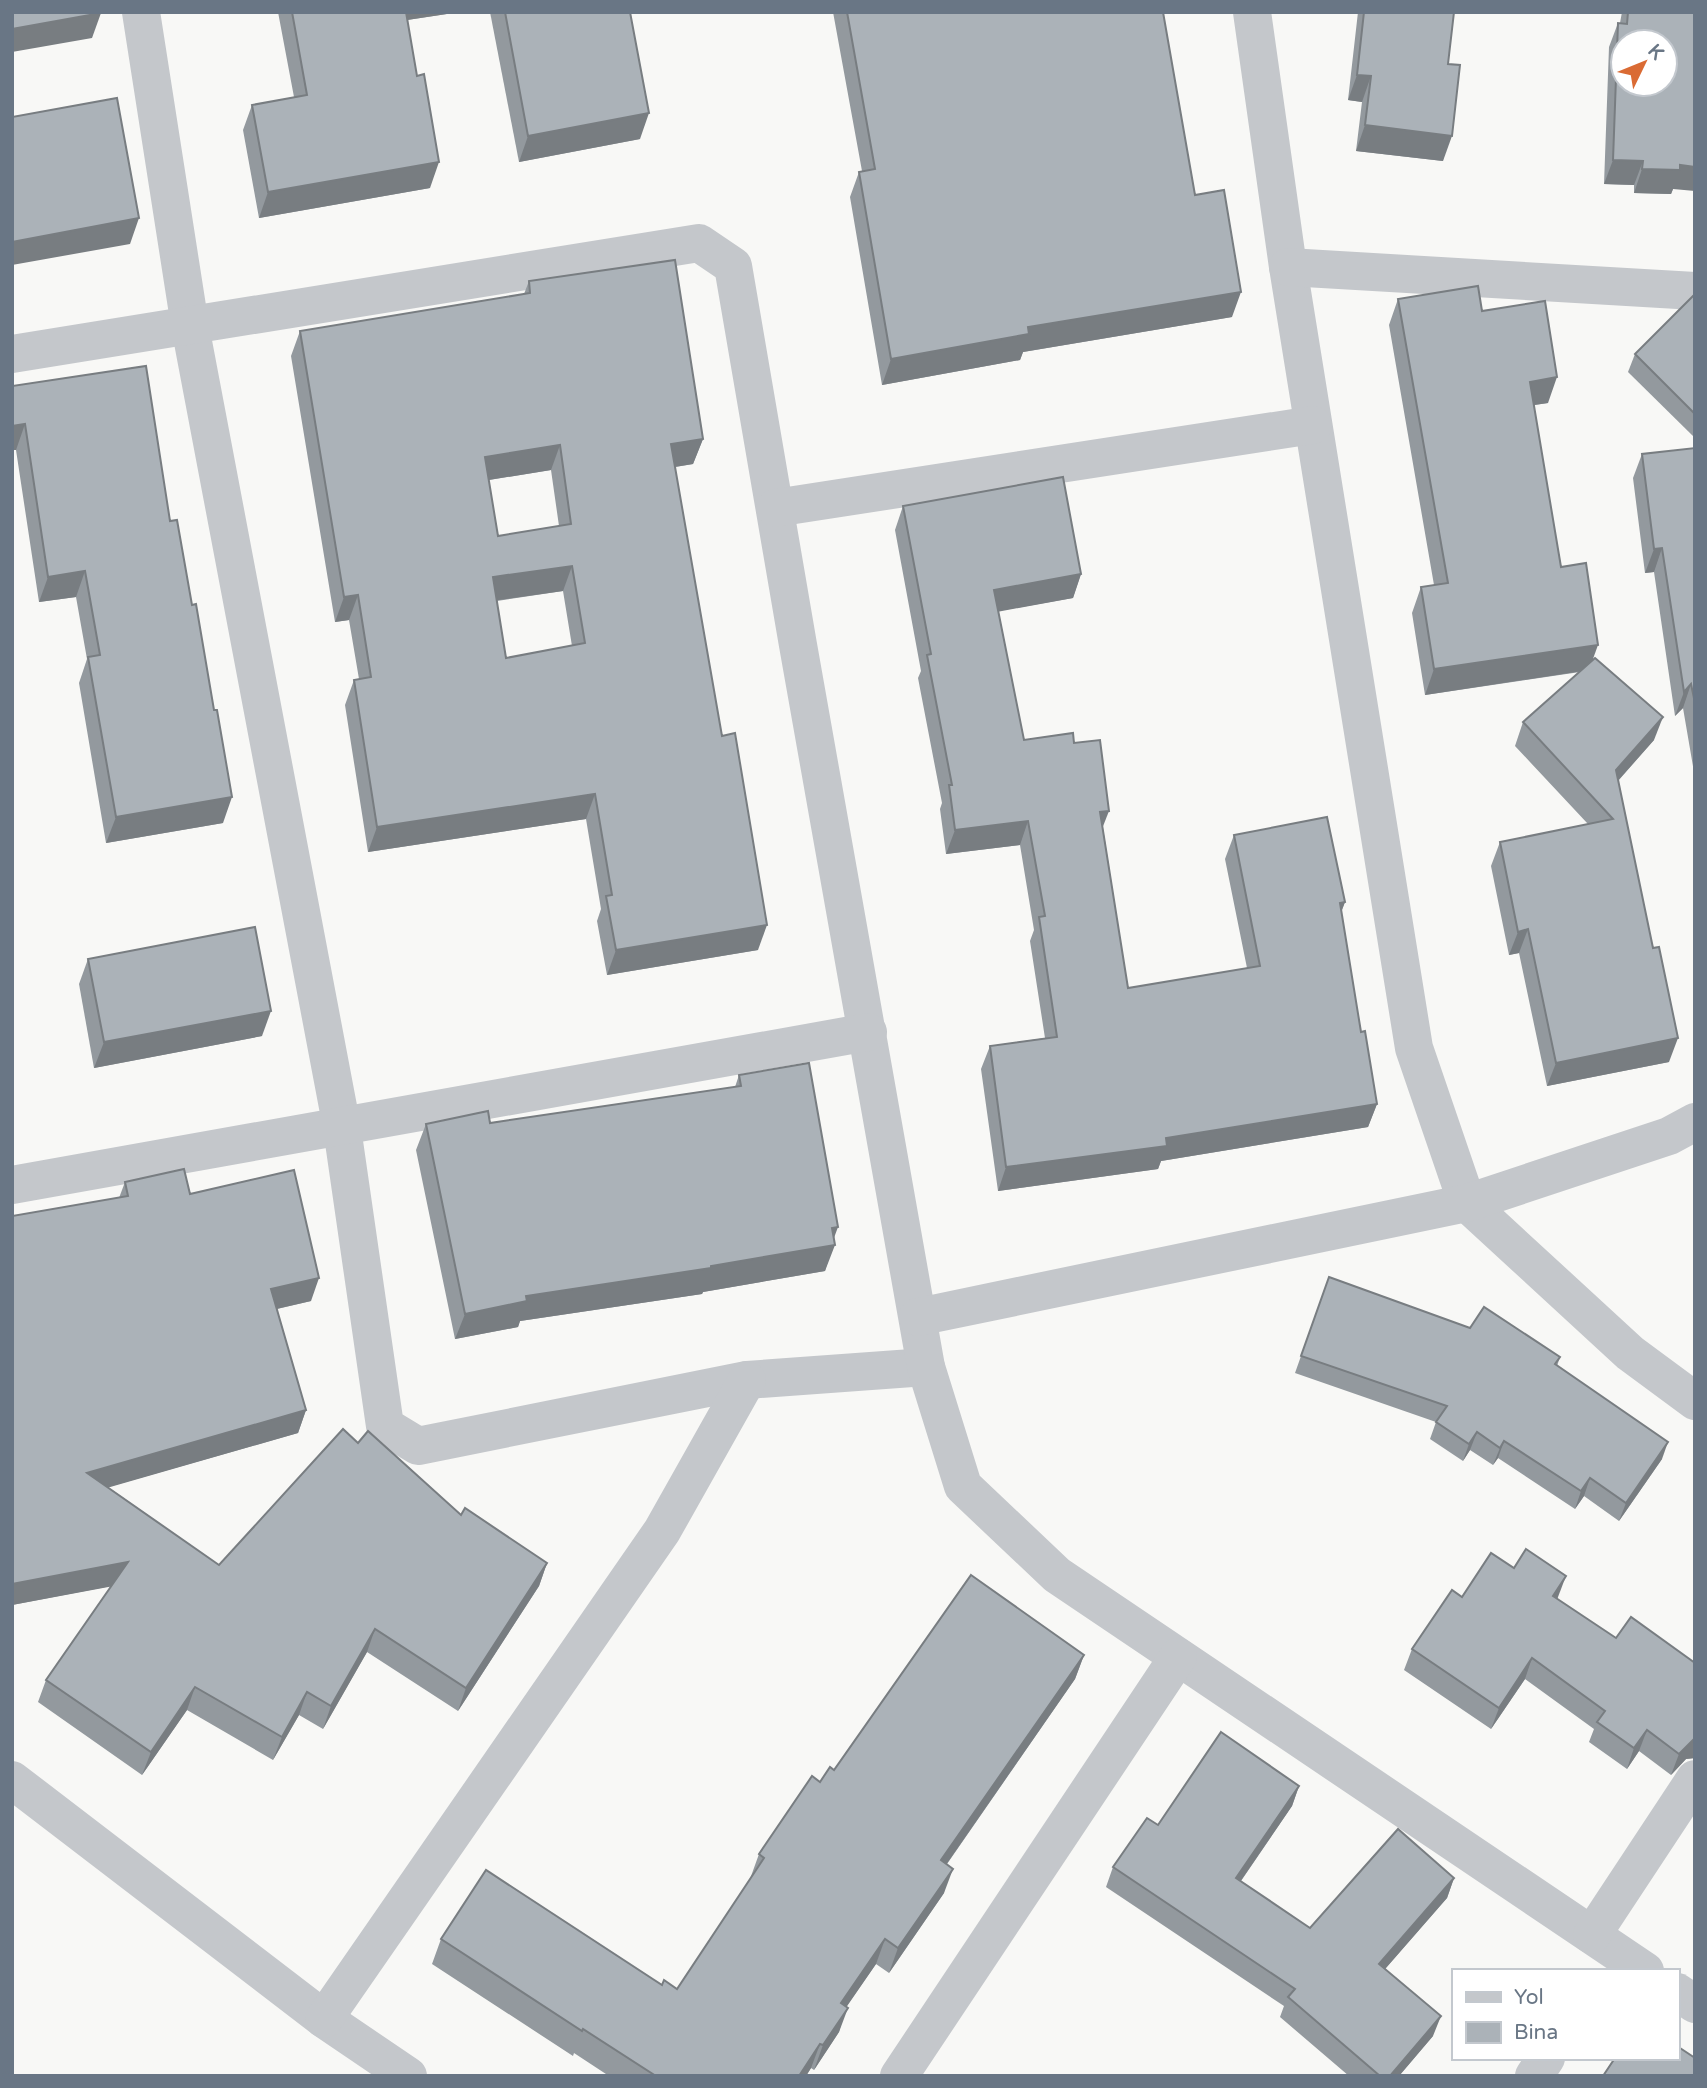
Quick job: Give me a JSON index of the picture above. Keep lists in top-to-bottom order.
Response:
{
  "legend": ["Yol", "Bina"],
  "north": "top right"
}
